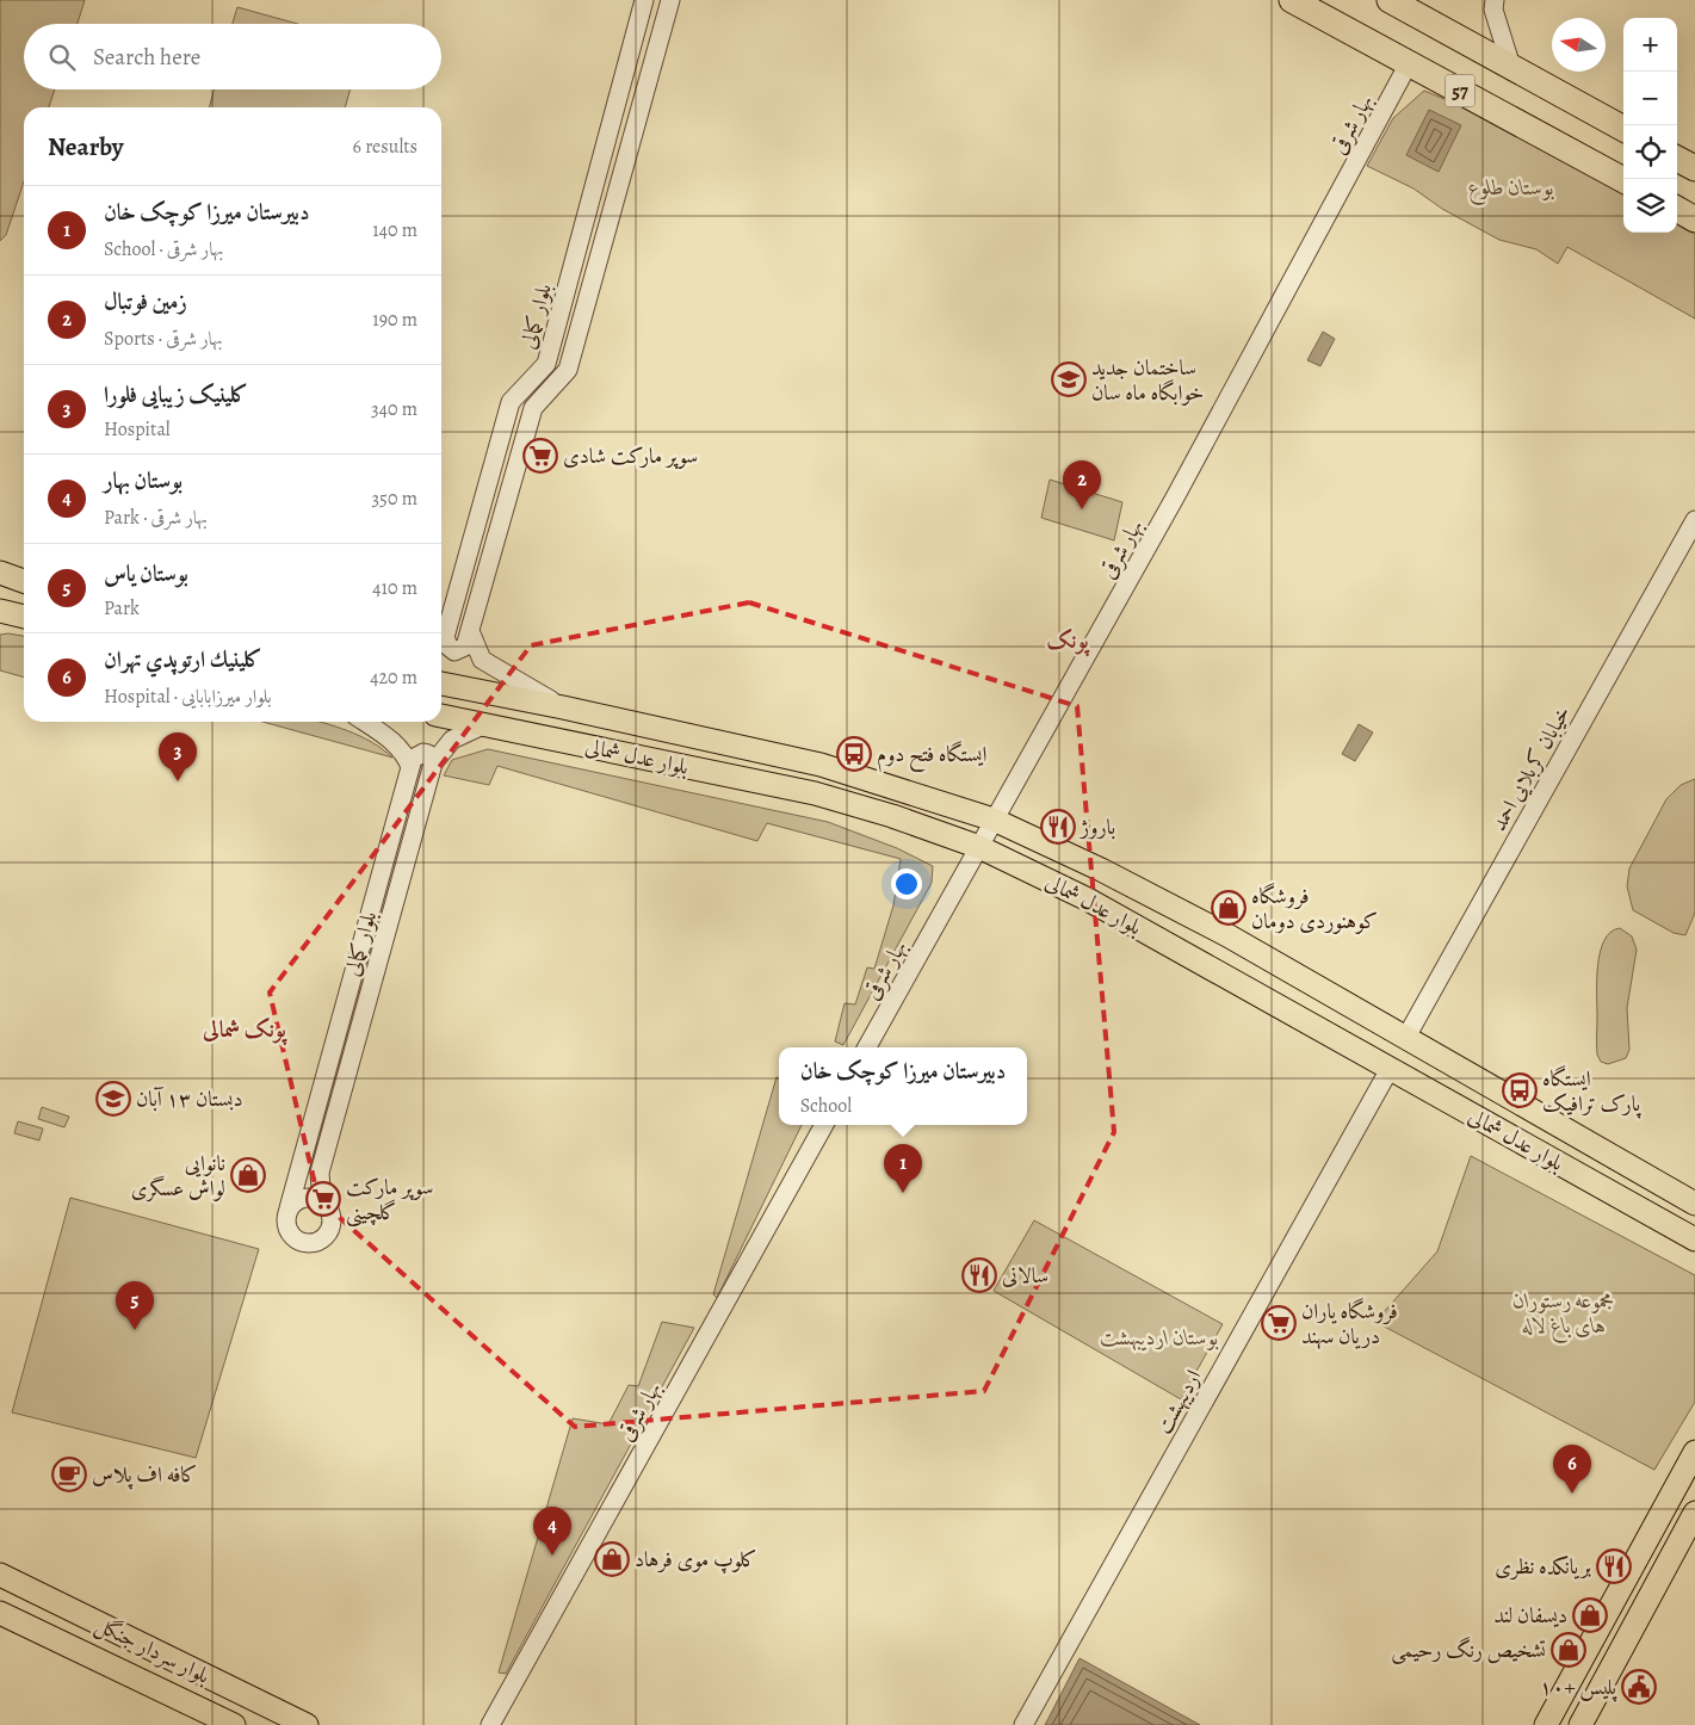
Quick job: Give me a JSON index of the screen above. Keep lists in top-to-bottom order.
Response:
{
  "streets": {
    "highway": ["57"],
    "main road": ["بلوار عدل شمالی", "بلوار سردار جنگل"],
    "street": [
      "بهار شرقی",
      "بلوار کمالی",
      "خیابان کربلایی احمد",
      "اردیبهشت"
    ]
  },
  "crossings": [
    ["57", "بهار شرقی"],
    ["بهار شرقی", "بلوار عدل شمالی"],
    ["بلوار کمالی", "بلوار عدل شمالی"],
    ["بلوار عدل شمالی", "خیابان کربلایی احمد"],
    ["بلوار عدل شمالی", "اردیبهشت"]
  ],
  "districts": ["پونک", "پونک شمالی"],
  "parks": ["بوستان طلوع", "مجموعه رستوران های باغ لاله", "بوستان اردیبهشت"],
  "places": {
    "school or university": ["ساختمان جدید خوابگاه ماه سان", "دبستان ۱۳ آبان"],
    "supermarket": ["سوپر مارکت شادی", "سوپر مارکت گلچینی", "فروشگاه یاران دریان سهند"],
    "bus stop": ["ایستگاه فتح دوم", "ایستگاه پارک ترافیک"],
    "restaurant": ["باروژ", "سالانی", "بریانکده نظری"],
    "shop": [
      "فروشگاه کوهنوردی دومان",
      "نانوایی لواش عسگری",
      "کلوپ موی فرهاد",
      "دیسفان لند",
      "تشخیص رنگ رحیمی"
    ],
    "cafe": ["کافه اف پلاس"],
    "public building": ["پلیس +۱۰"]
  },
  "north": "left",
  "page": {
    "map_buttons": ["+", "−"],
    "search": "Search here",
    "heading": ["Nearby", "6 results"],
    "list": [
      {
        "mark": "1",
        "name": "دبیرستان میرزا کوچک خان",
        "note": "School · بهار شرقی",
        "value": "140 m"
      },
      {
        "mark": "2",
        "name": "زمین فوتبال",
        "note": "Sports · بهار شرقی",
        "value": "190 m"
      },
      {
        "mark": "3",
        "name": "کلینیک زیبایی فلورا",
        "note": "Hospital",
        "value": "340 m"
      },
      {
        "mark": "4",
        "name": "بوستان بهار",
        "note": "Park · بهار شرقی",
        "value": "350 m"
      },
      {
        "mark": "5",
        "name": "بوستان یاس",
        "note": "Park",
        "value": "410 m"
      },
      {
        "mark": "6",
        "name": "كلينيك ارتوپدي تهران",
        "note": "Hospital · بلوار میرزابابایی",
        "value": "420 m"
      }
    ],
    "pins": [
      "2",
      "3",
      "1",
      "5",
      "6",
      "4"
    ],
    "popup": ["دبیرستان میرزا کوچک خان", "School"]
  }
}
